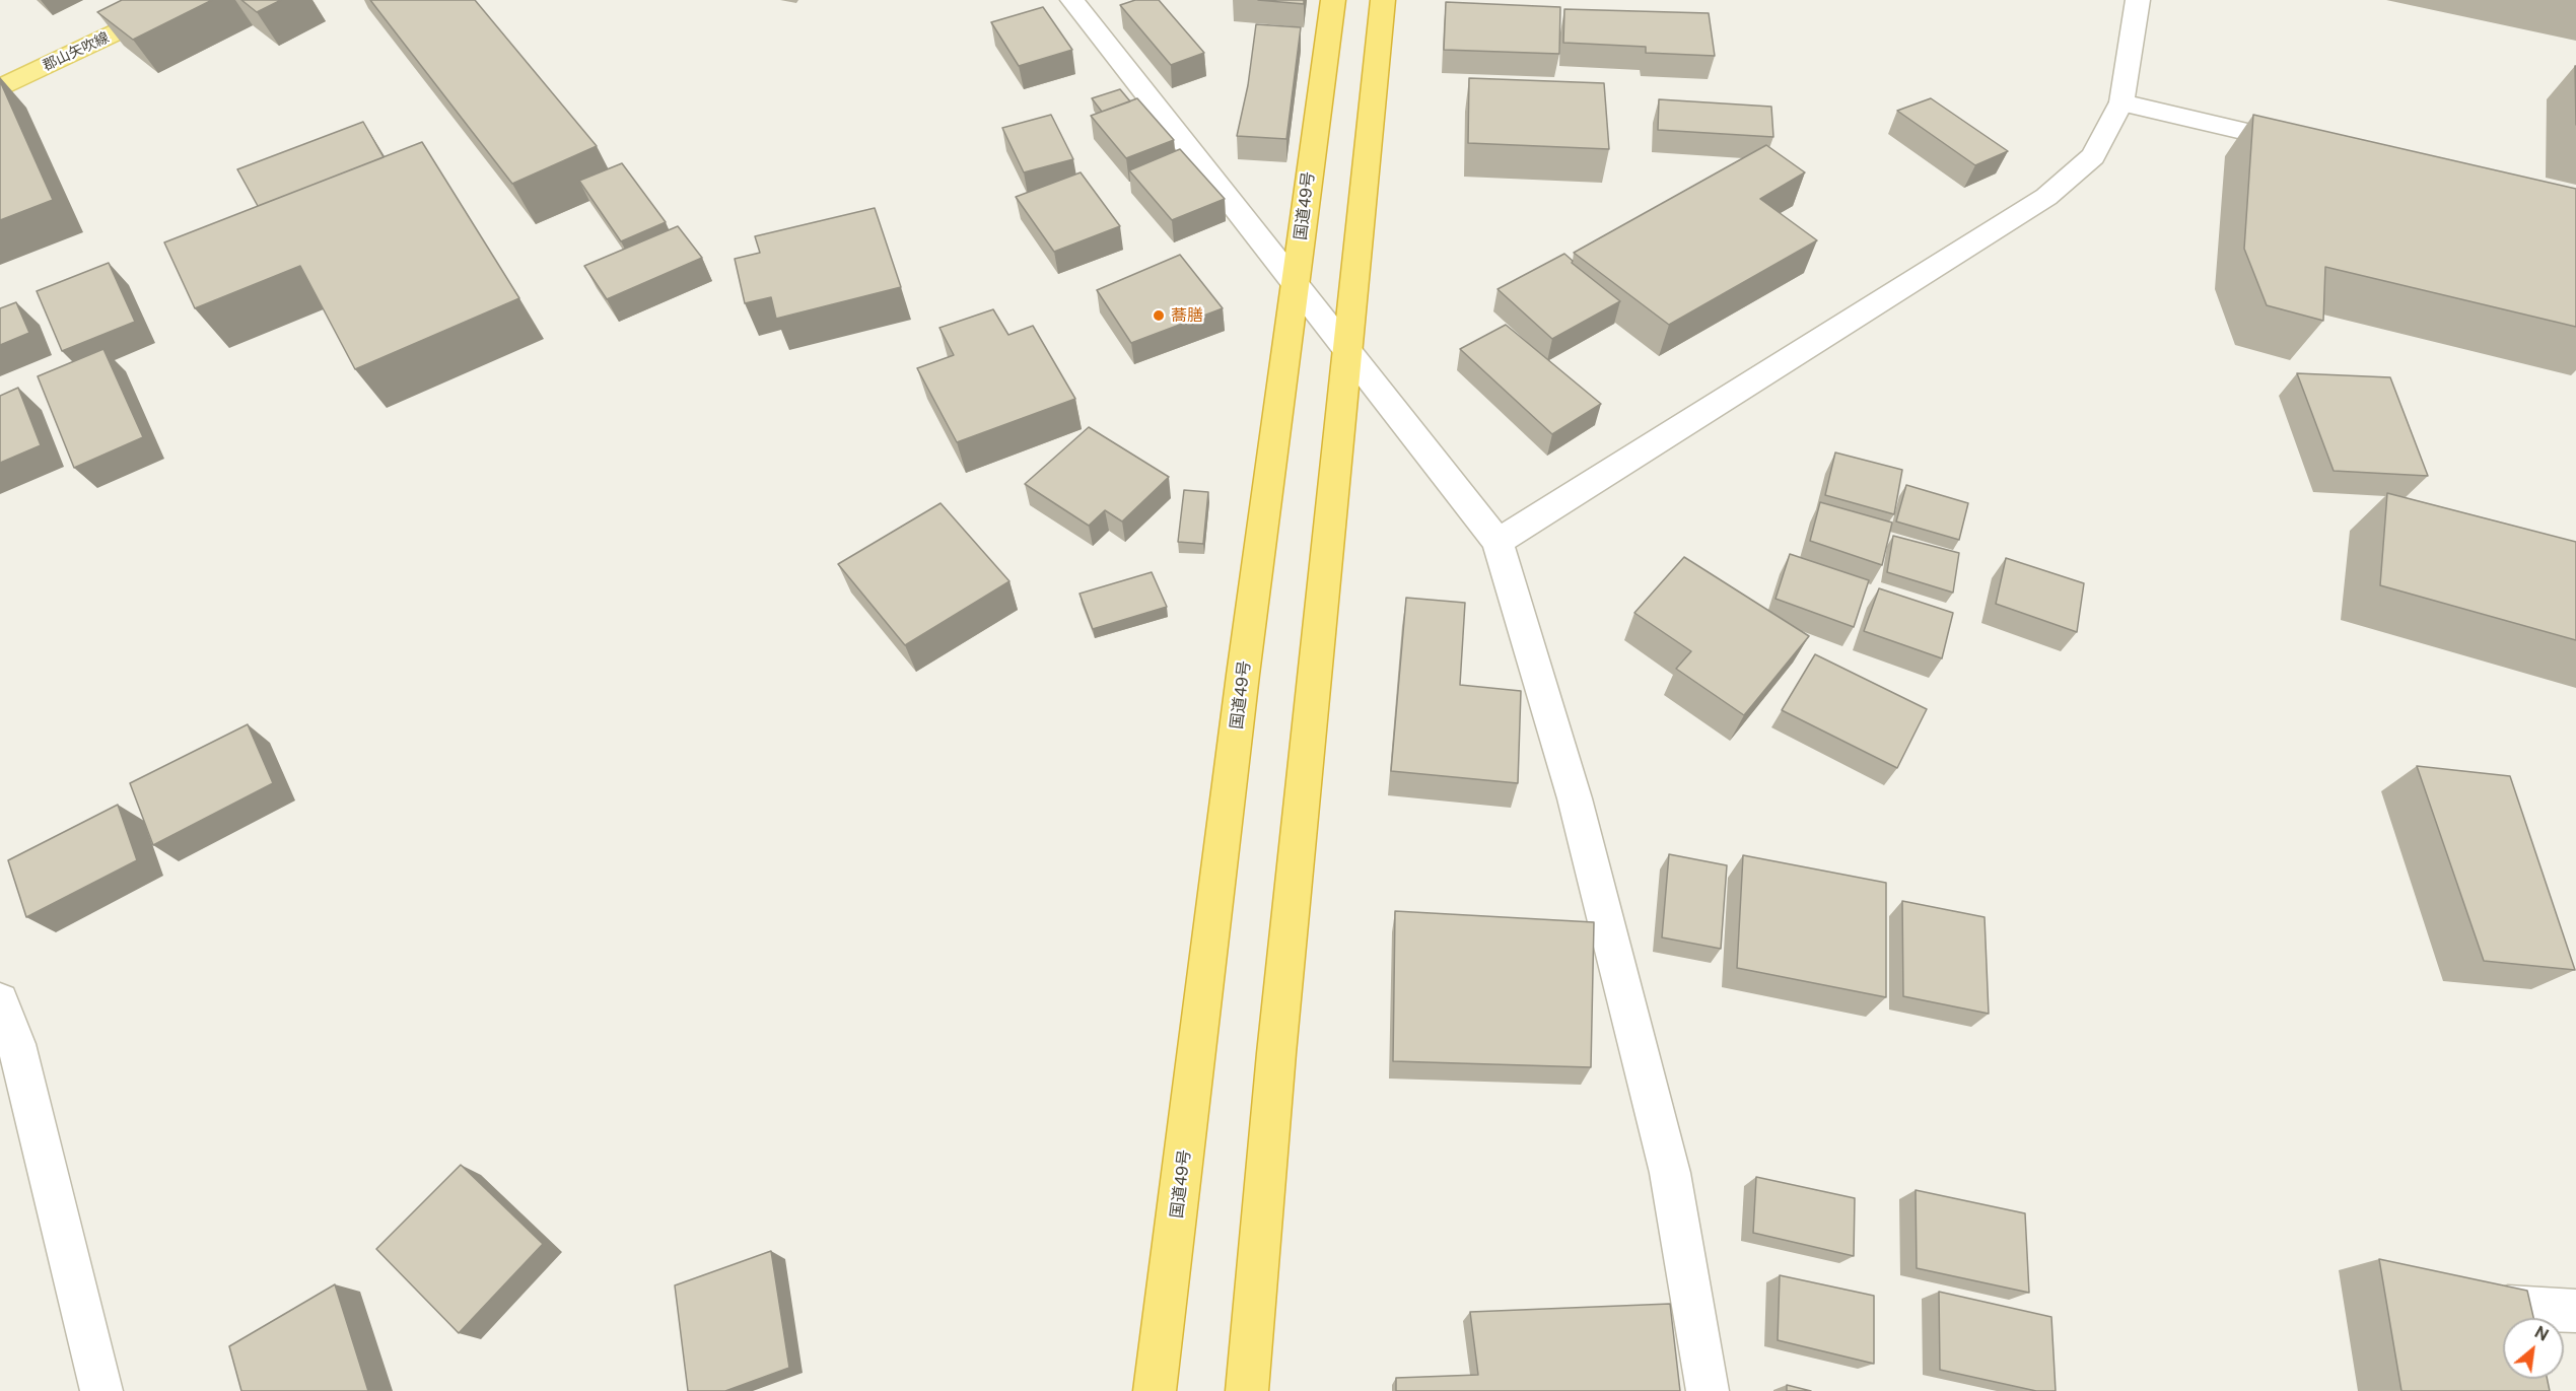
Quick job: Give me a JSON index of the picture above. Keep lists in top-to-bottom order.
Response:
{
  "streets": {
    "highway": ["国道49号"],
    "main road": ["郡山矢吹線"]
  },
  "places": ["蕎膳"],
  "north": "top right"
}
